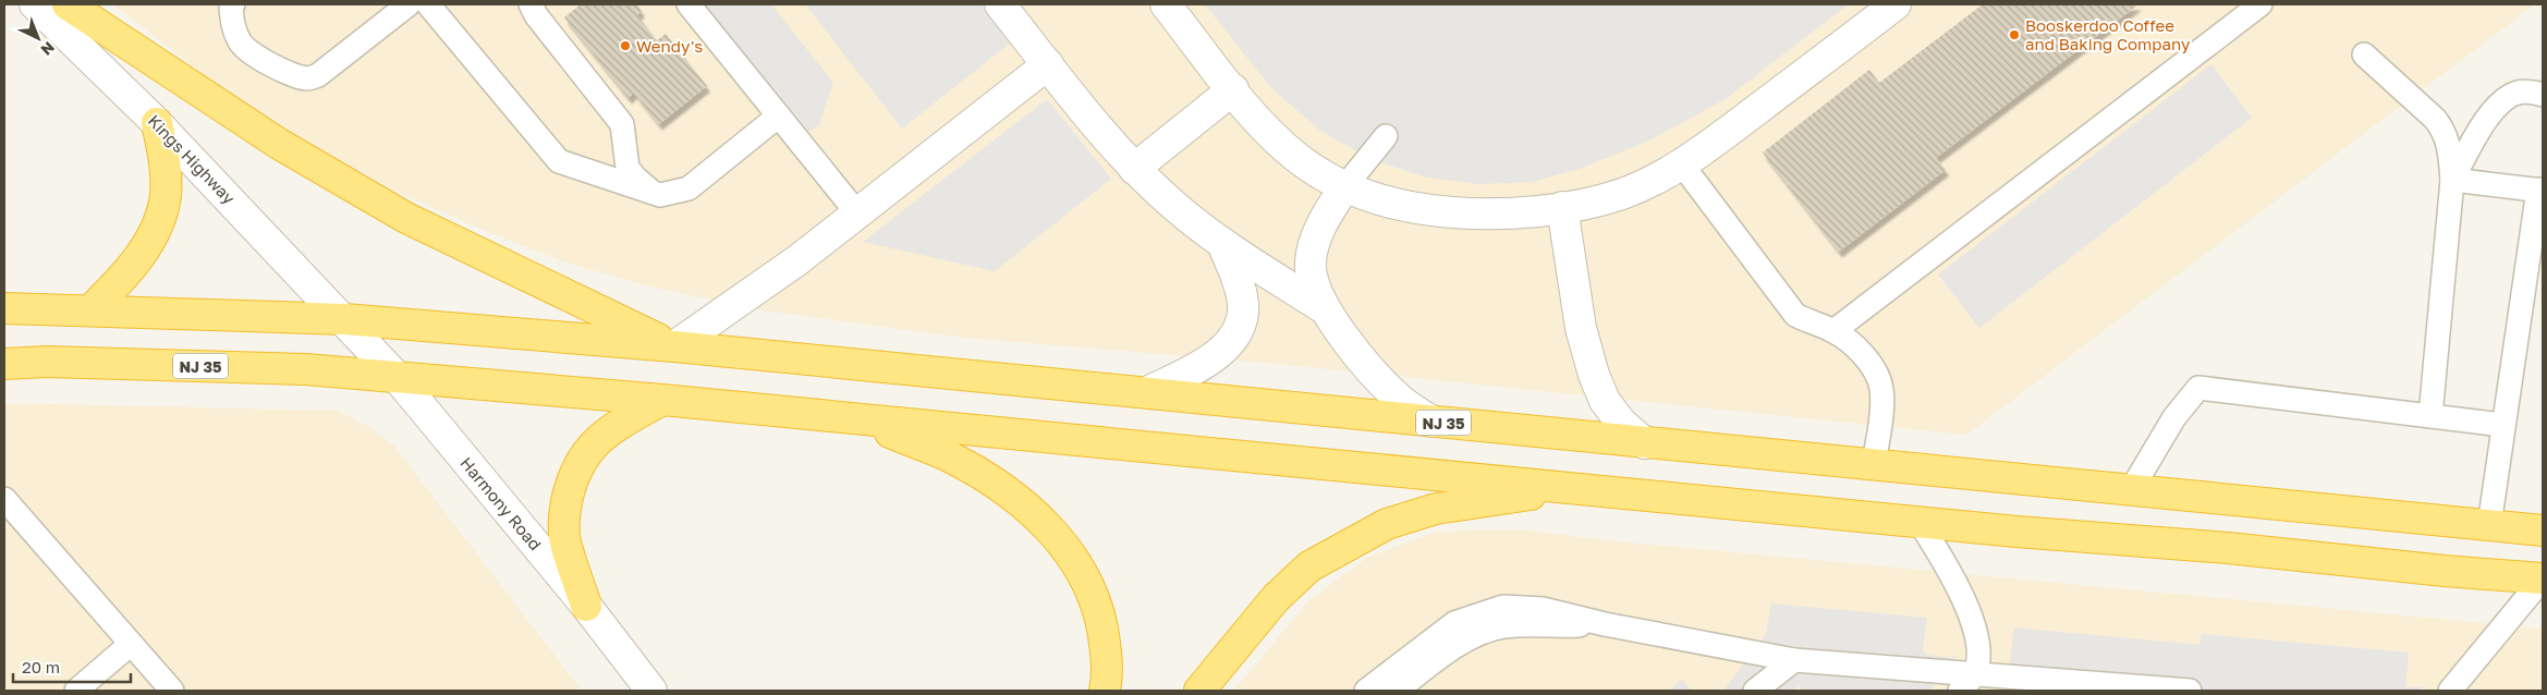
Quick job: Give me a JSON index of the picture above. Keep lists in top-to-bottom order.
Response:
{
  "streets": {
    "highway": ["NJ 35"],
    "street": ["Kings Highway", "Harmony Road"]
  },
  "crossings": [
    ["Kings Highway", "NJ 35"],
    ["Kings Highway", "Harmony Road"],
    ["NJ 35", "Harmony Road"]
  ],
  "places": ["Booskerdoo Coffee and Baking Company", "Wendy's"],
  "scale_bar": "20 m",
  "north": "bottom right"
}
